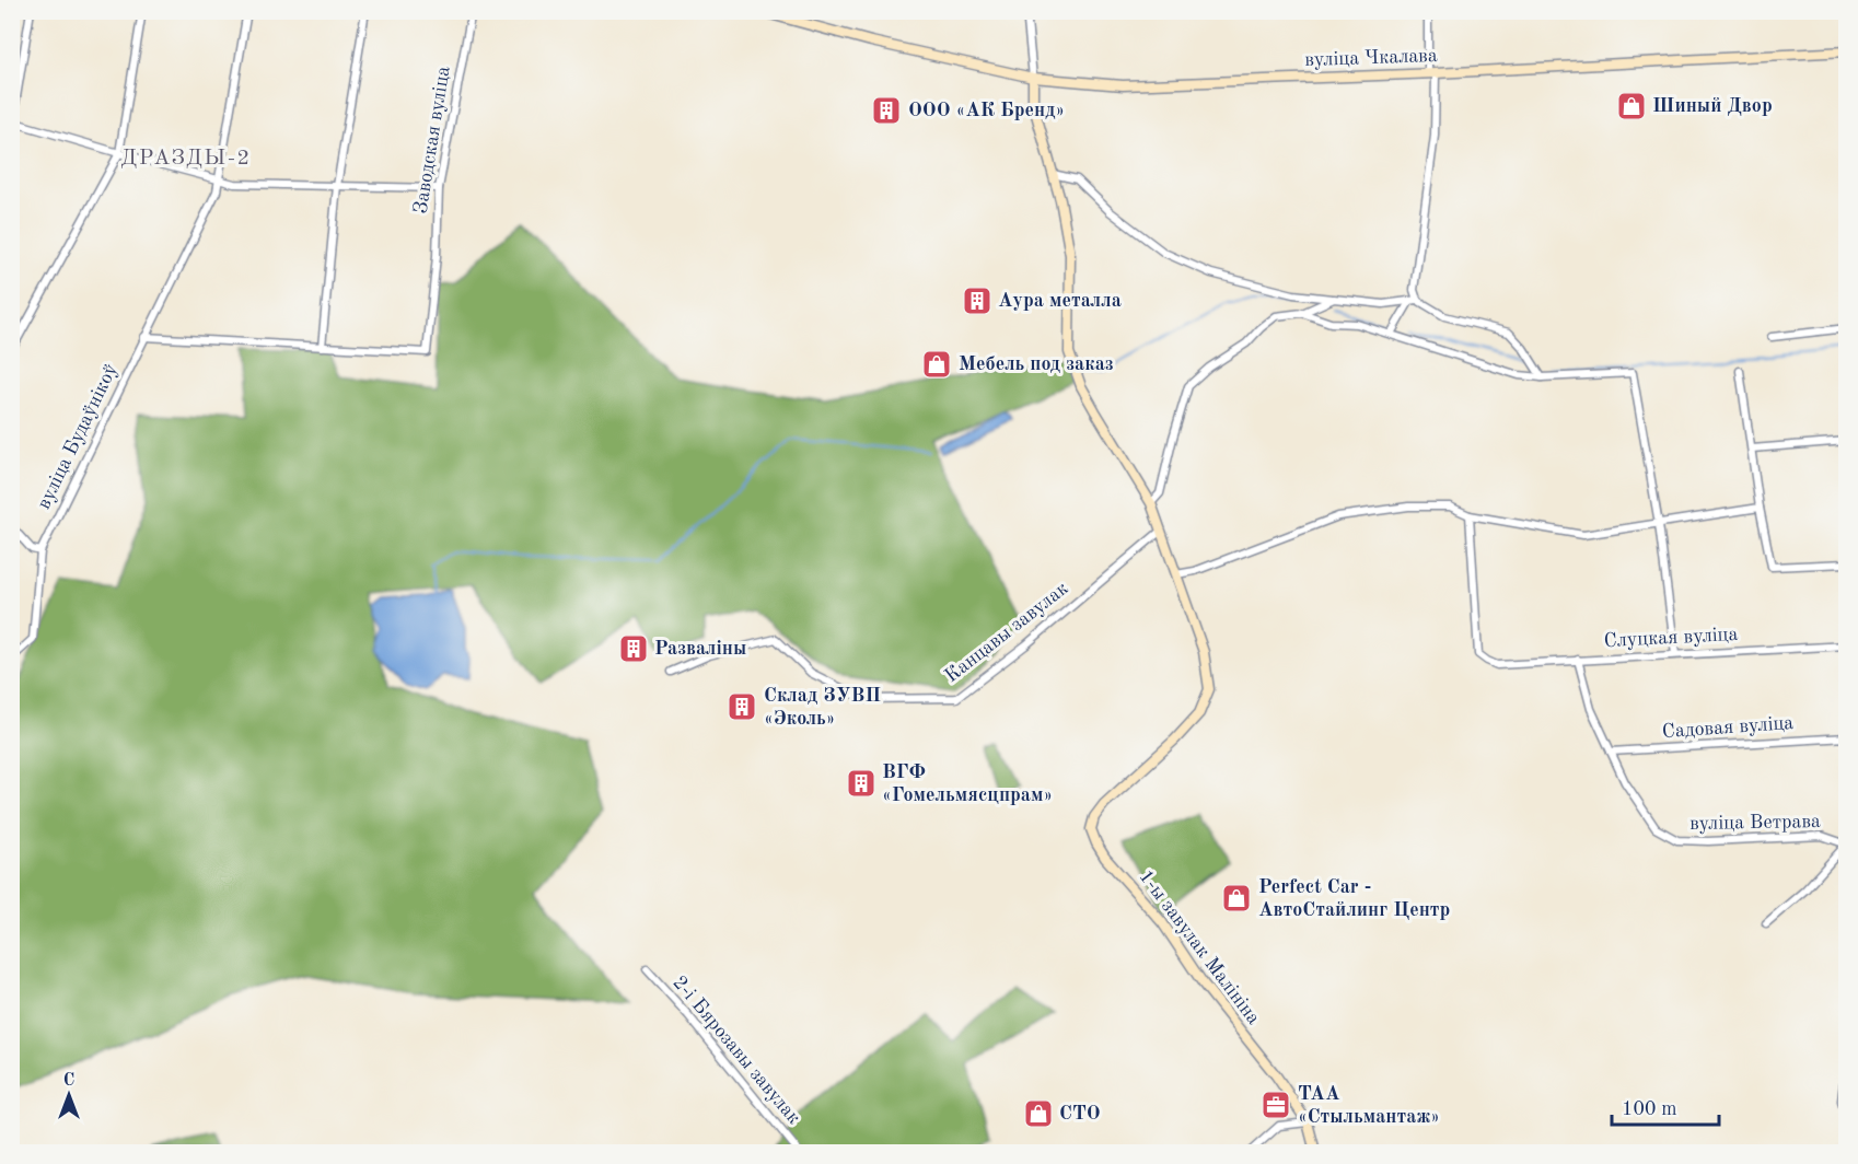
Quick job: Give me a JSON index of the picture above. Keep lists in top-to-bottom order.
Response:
{
  "streets": {
    "street": [
      "вуліца Чкалава",
      "Заводская вуліца",
      "вуліца Будаўнікоў",
      "Канцавы завулак",
      "Слуцкая вуліца",
      "Садовая вуліца",
      "вуліца Ветрава",
      "1-ы завулак Малініна",
      "2-і Бярозавы завулак"
    ]
  },
  "crossings": [
    ["Канцавы завулак", "1-ы завулак Малініна"],
    ["Слуцкая вуліца", "вуліца Ветрава"],
    ["Садовая вуліца", "вуліца Ветрава"]
  ],
  "districts": ["ДРАЗДЫ-2"],
  "places": {
    "shop": [
      "Шиный Двор",
      "Мебель под заказ",
      "Perfect Car - АвтоСтайлинг Центр",
      "СТО"
    ],
    "building": [
      "ООО «АК Бренд»",
      "Аура металла",
      "Разваліны",
      "Склад ЗУВП «Эколь»",
      "ВГФ «Гомельмясцпрам»"
    ],
    "office": ["ТАА «Стыльмантаж»"]
  },
  "scale_bar": "100 m",
  "north": "top"
}
